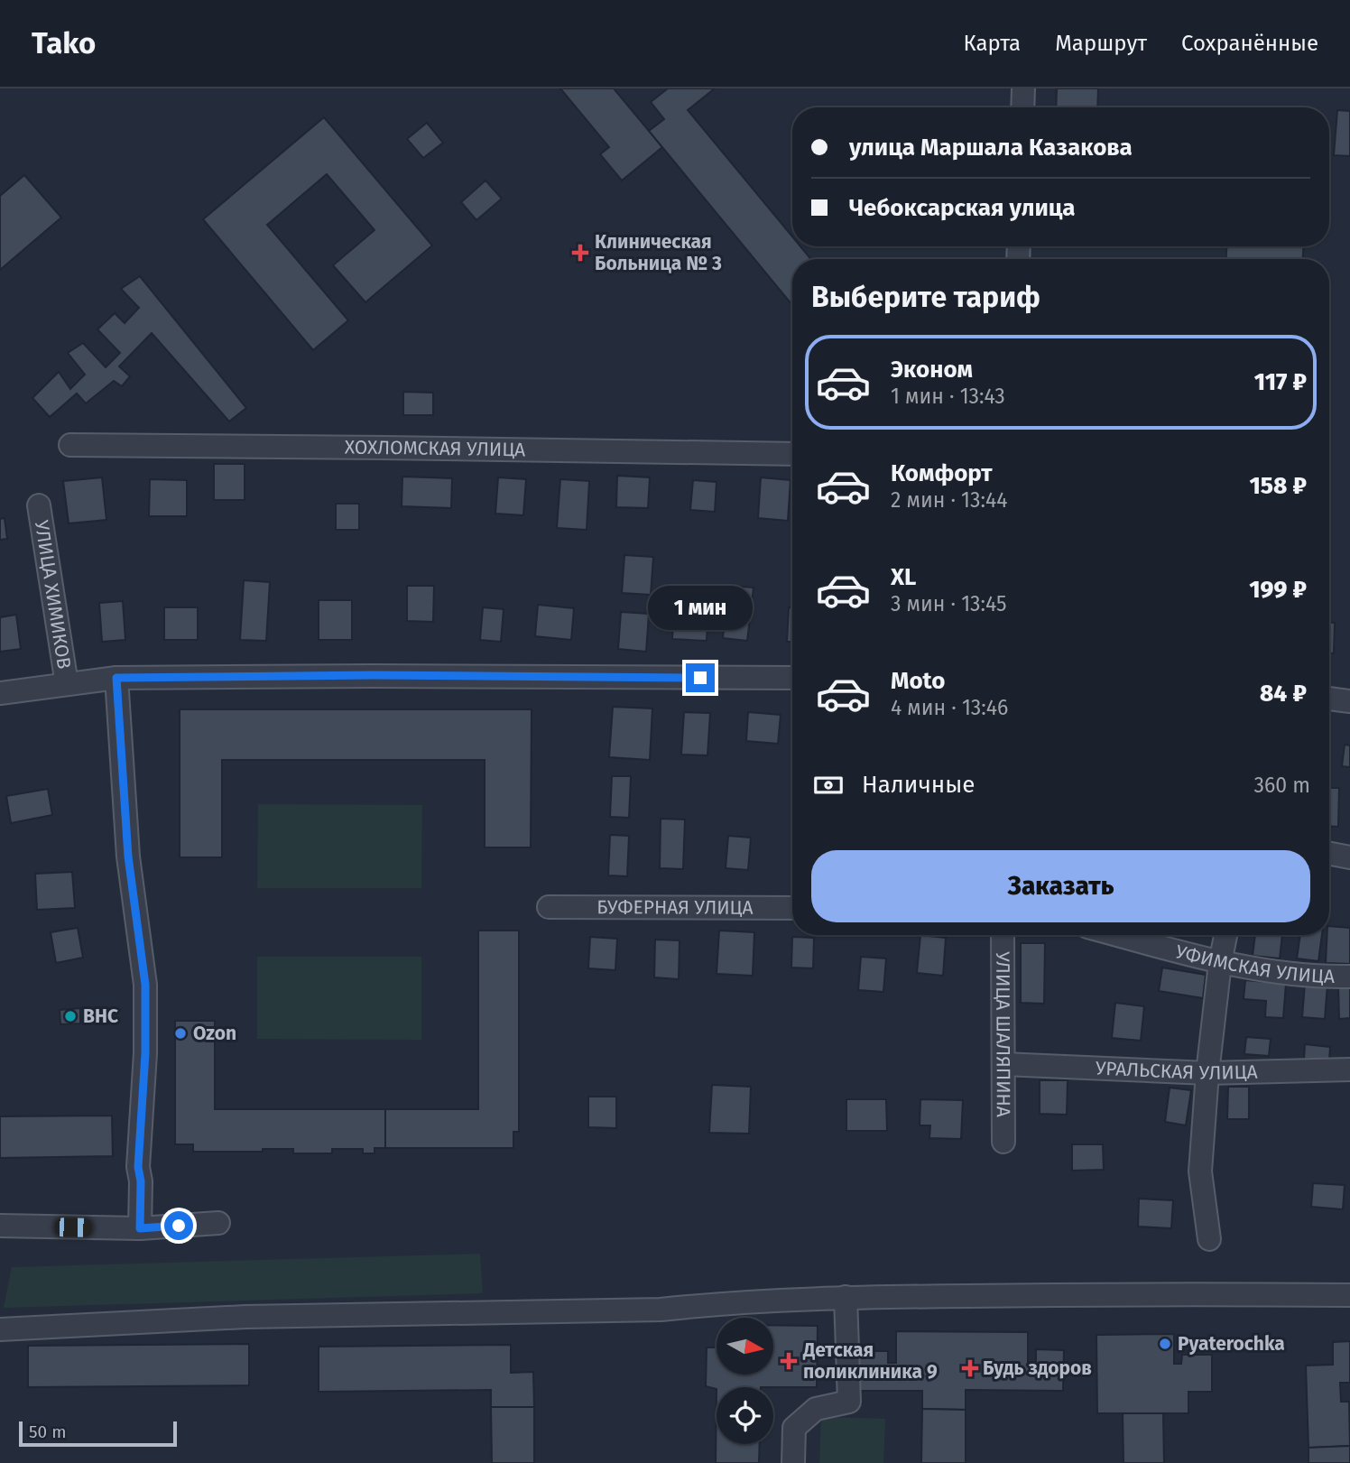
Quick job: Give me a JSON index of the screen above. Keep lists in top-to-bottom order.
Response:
{
  "streets": {
    "street": [
      "ХОХЛОМСКАЯ УЛИЦА",
      "УЛИЦА ХИМИКОВ",
      "БУФЕРНАЯ УЛИЦА",
      "УФИМСКАЯ УЛИЦА",
      "УЛИЦА ШАЛЯПИНА",
      "УРАЛЬСКАЯ УЛИЦА"
    ]
  },
  "crossings": [
    ["УЛИЦА ШАЛЯПИНА", "УРАЛЬСКАЯ УЛИЦА"]
  ],
  "places": {
    "health": ["Клиническая Больница № 3", "Детская поликлиника 9", "Будь здоров"],
    "other": ["ВНС", "Ozon", "Pyaterochka"]
  },
  "scale_bar": "50 m",
  "north": "right",
  "page": {
    "header": "Tako",
    "nav": ["Карта", "Маршрут", "Сохранённые"],
    "banner": ["улица Маршала Казакова", "Чебоксарская улица"],
    "heading": "Выберите тариф",
    "list": [
      {
        "name": "Эконом",
        "note": "1 мин · 13:43",
        "value": "117 ₽"
      },
      {
        "name": "Комфорт",
        "note": "2 мин · 13:44",
        "value": "158 ₽"
      },
      {
        "name": "XL",
        "note": "3 мин · 13:45",
        "value": "199 ₽"
      },
      {
        "name": "Moto",
        "note": "4 мин · 13:46",
        "value": "84 ₽"
      }
    ],
    "bubble": "1 мин",
    "pay": ["Наличные", "360 m"],
    "buttons": "Заказать",
    "scale": "50 m"
  }
}
